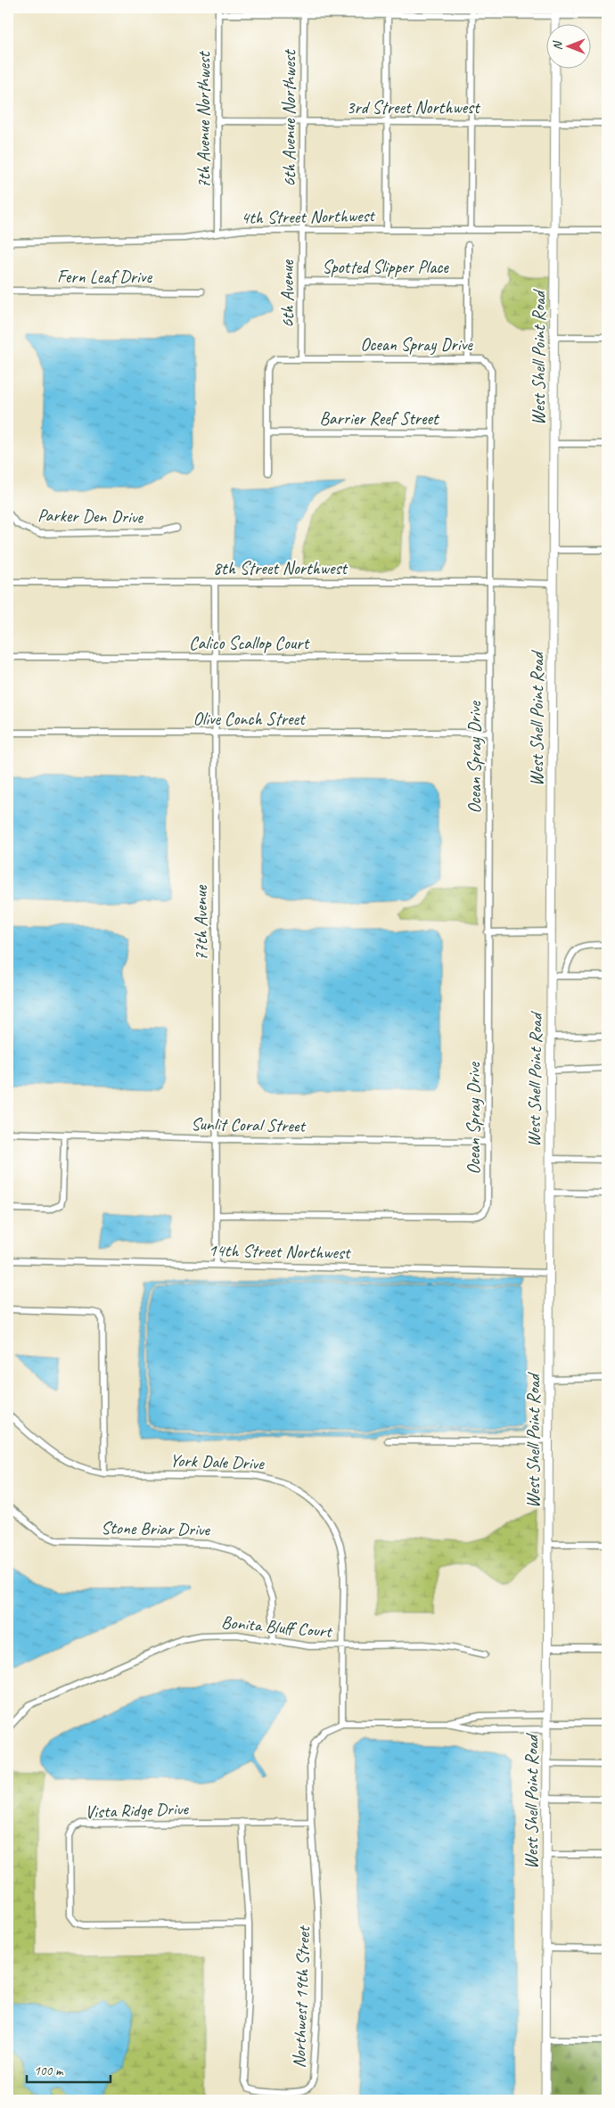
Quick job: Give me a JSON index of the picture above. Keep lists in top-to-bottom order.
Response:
{
  "streets": {
    "street": [
      "3rd Street Northwest",
      "6th Avenue Northwest",
      "7th Avenue Northwest",
      "4th Street Northwest",
      "Spotted Slipper Place",
      "Fern Leaf Drive",
      "6th Avenue",
      "Ocean Spray Drive",
      "West Shell Point Road",
      "Barrier Reef Street",
      "Parker Den Drive",
      "8th Street Northwest",
      "Calico Scallop Court",
      "Olive Conch Street",
      "77th Avenue",
      "Sunlit Coral Street",
      "14th Street Northwest",
      "York Dale Drive",
      "Stone Briar Drive",
      "Bonita Bluff Court",
      "Vista Ridge Drive",
      "Northwest 19th Street"
    ]
  },
  "crossings": [
    ["3rd Street Northwest", "6th Avenue Northwest"],
    ["3rd Street Northwest", "7th Avenue Northwest"],
    ["3rd Street Northwest", "West Shell Point Road"],
    ["6th Avenue Northwest", "4th Street Northwest"],
    ["6th Avenue Northwest", "6th Avenue"],
    ["7th Avenue Northwest", "4th Street Northwest"],
    ["4th Street Northwest", "6th Avenue"],
    ["4th Street Northwest", "West Shell Point Road"],
    ["Spotted Slipper Place", "6th Avenue"],
    ["6th Avenue", "Ocean Spray Drive"],
    ["Ocean Spray Drive", "Barrier Reef Street"],
    ["Ocean Spray Drive", "8th Street Northwest"],
    ["Ocean Spray Drive", "Calico Scallop Court"],
    ["Ocean Spray Drive", "Olive Conch Street"],
    ["Ocean Spray Drive", "77th Avenue"],
    ["Ocean Spray Drive", "Sunlit Coral Street"],
    ["West Shell Point Road", "8th Street Northwest"],
    ["West Shell Point Road", "14th Street Northwest"],
    ["West Shell Point Road", "Northwest 19th Street"],
    ["8th Street Northwest", "77th Avenue"],
    ["Calico Scallop Court", "77th Avenue"],
    ["Olive Conch Street", "77th Avenue"],
    ["77th Avenue", "Sunlit Coral Street"],
    ["77th Avenue", "14th Street Northwest"],
    ["York Dale Drive", "Bonita Bluff Court"],
    ["York Dale Drive", "Northwest 19th Street"],
    ["Stone Briar Drive", "Bonita Bluff Court"],
    ["Vista Ridge Drive", "Northwest 19th Street"]
  ],
  "scale_bar": "100 m",
  "north": "left"
}
